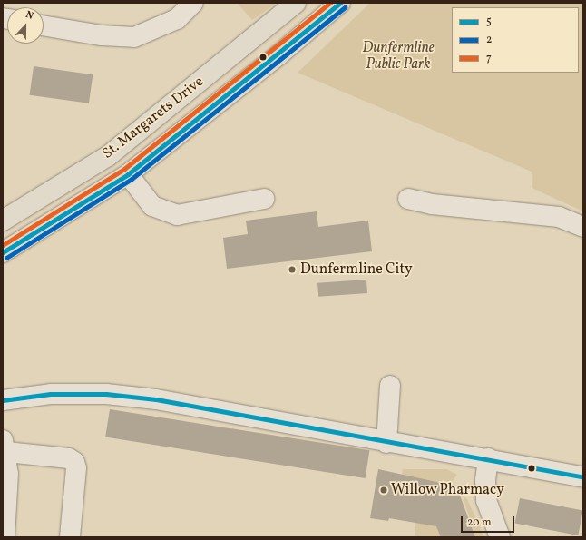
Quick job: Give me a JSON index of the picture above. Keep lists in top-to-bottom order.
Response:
{
  "streets": {
    "main road": ["St. Margarets Drive"]
  },
  "parks": ["Dunfermline Public Park"],
  "places": ["Dunfermline City", "Willow Pharmacy"],
  "lines": ["transit line 5", "transit line 7", "transit line 2"],
  "legend": ["5", "2", "7"],
  "scale_bar": "20 m",
  "north": "top"
}
